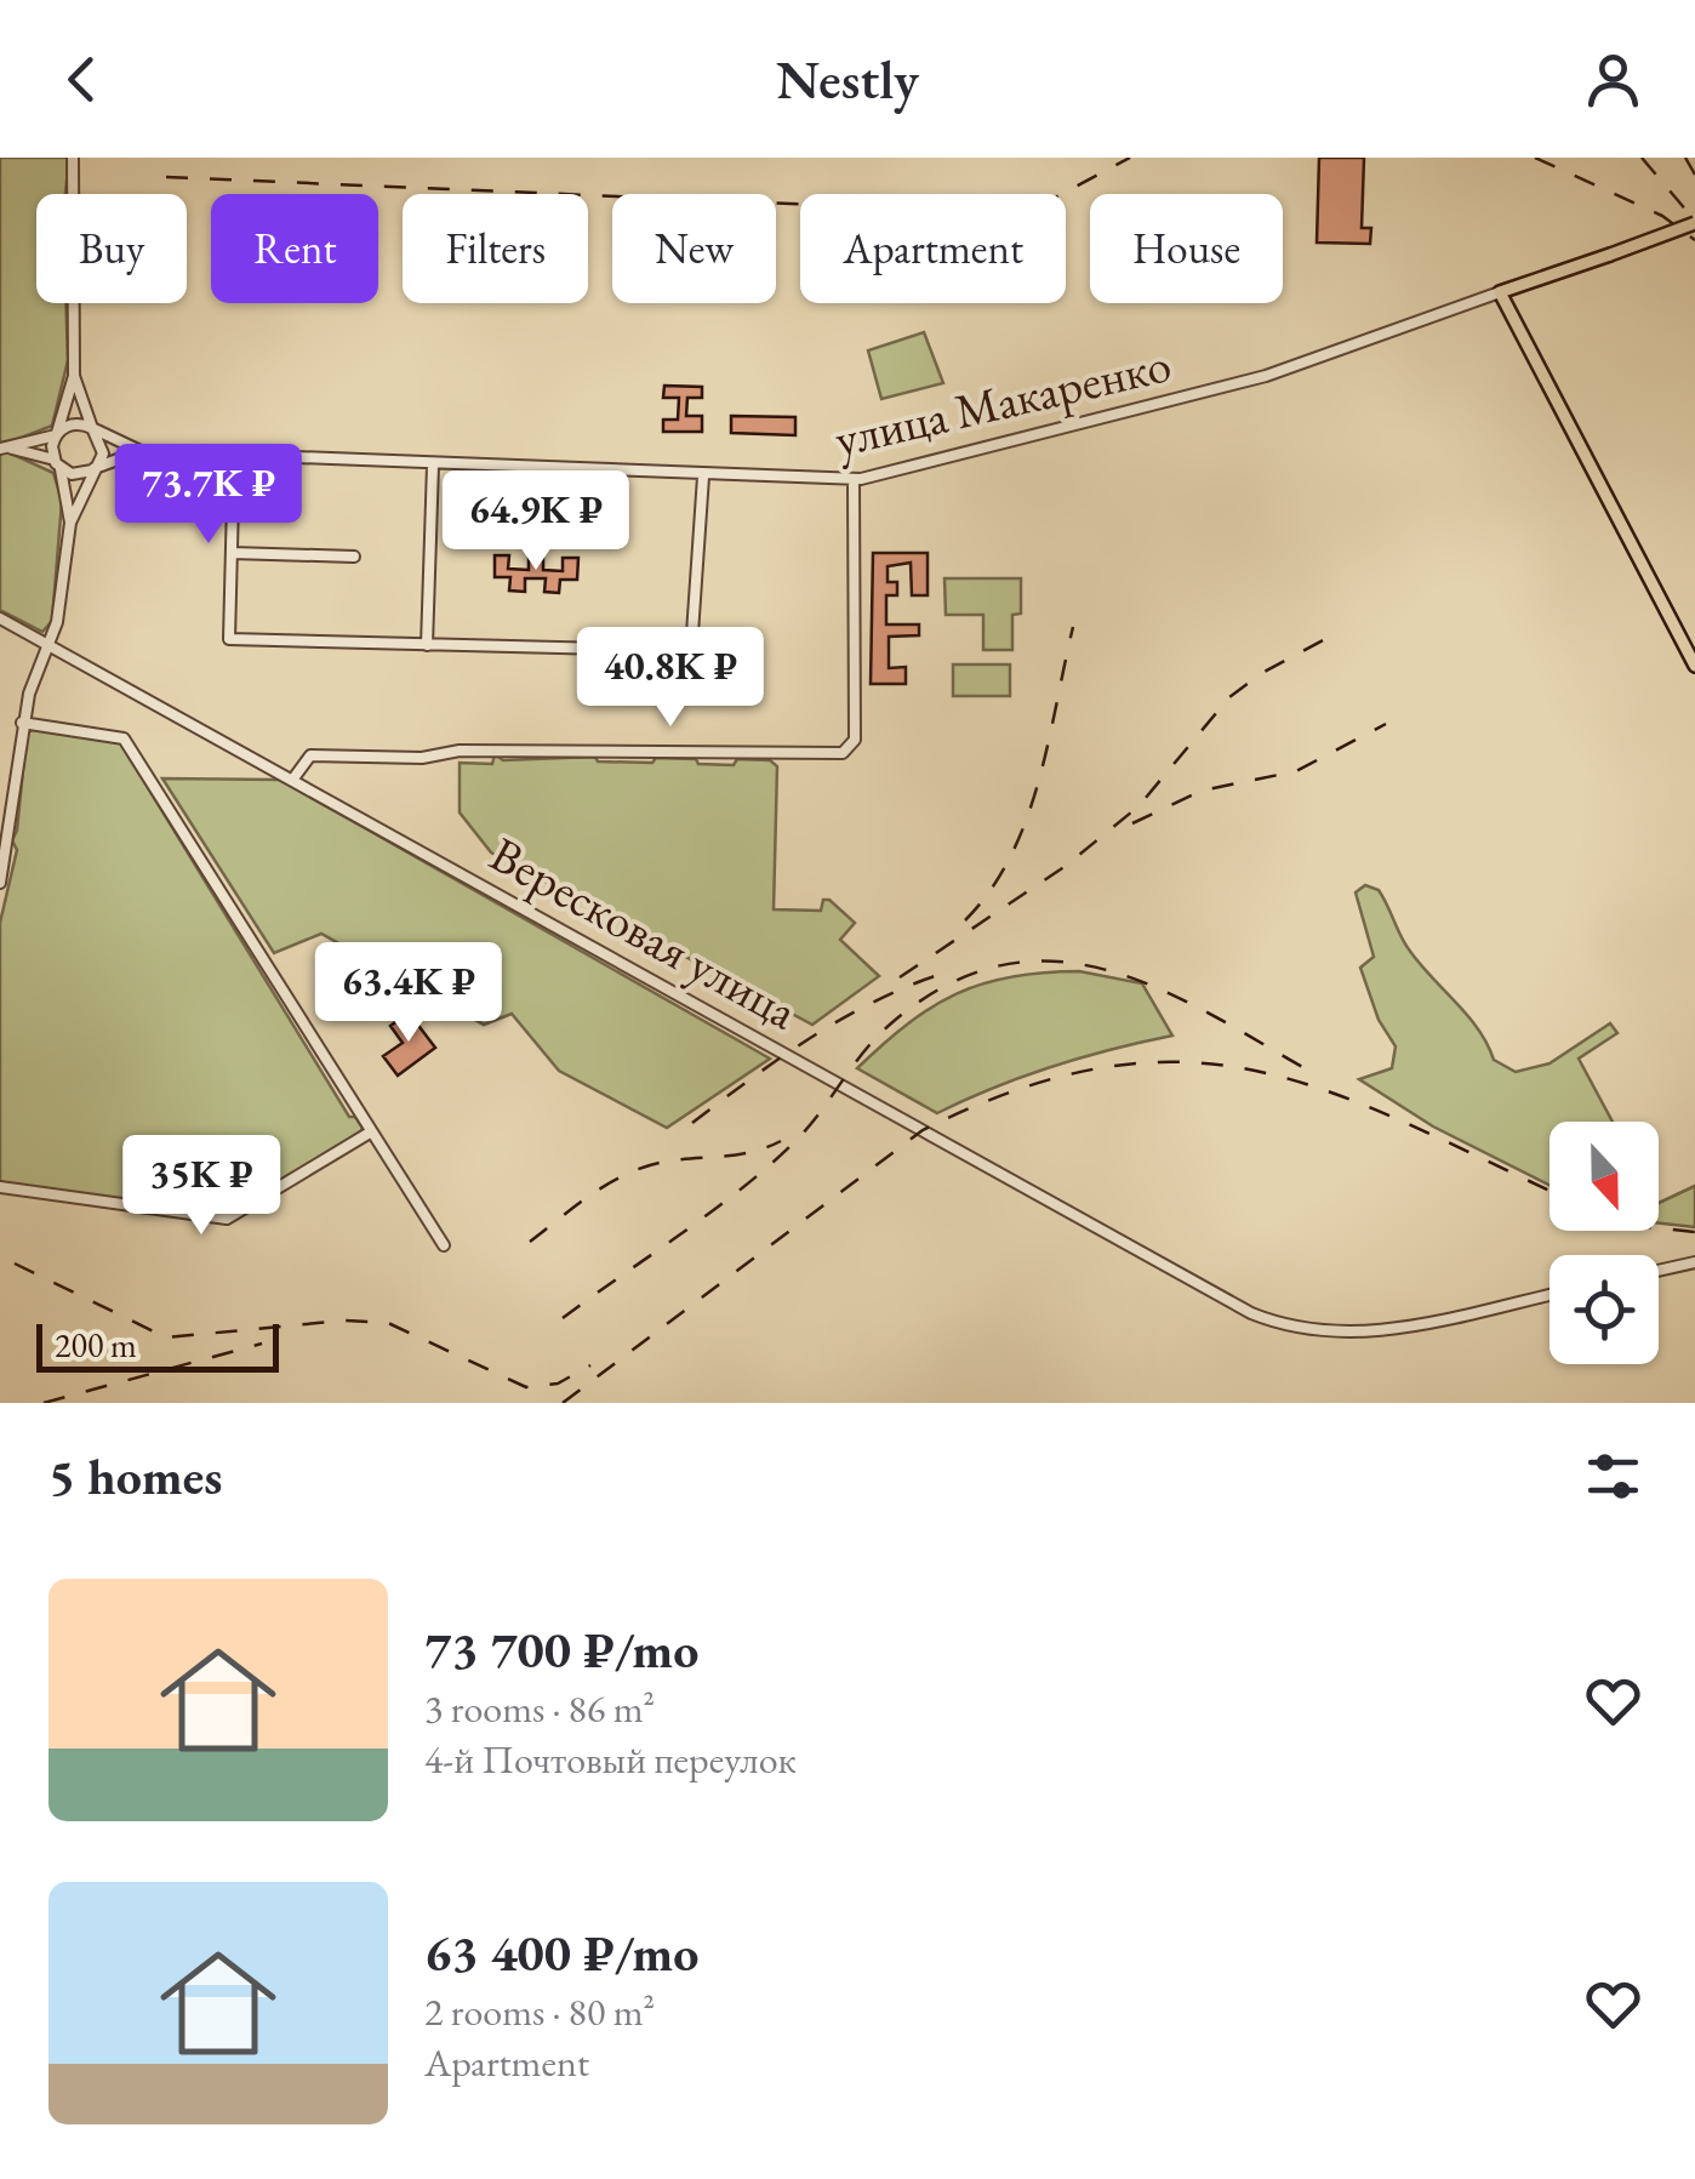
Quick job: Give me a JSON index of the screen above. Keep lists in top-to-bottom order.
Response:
{
  "streets": {
    "street": ["улица Макаренко", "Вересковая улица"]
  },
  "scale_bar": "200 m",
  "north": "bottom",
  "page": {
    "header": "Nestly",
    "chip": [
      "Buy",
      "Rent",
      "Filters",
      "New",
      "Apartment",
      "House"
    ],
    "price": [
      "73.7K ₽",
      "64.9K ₽",
      "40.8K ₽",
      "63.4K ₽",
      "35K ₽"
    ],
    "scale": "200 m",
    "heading": "5 homes",
    "list": [
      {
        "name": "73 700 ₽/mo",
        "note": "3 rooms · 86 m² · 4-й Почтовый переулок"
      },
      {
        "name": "63 400 ₽/mo",
        "note": "2 rooms · 80 m² · Apartment"
      }
    ]
  }
}
